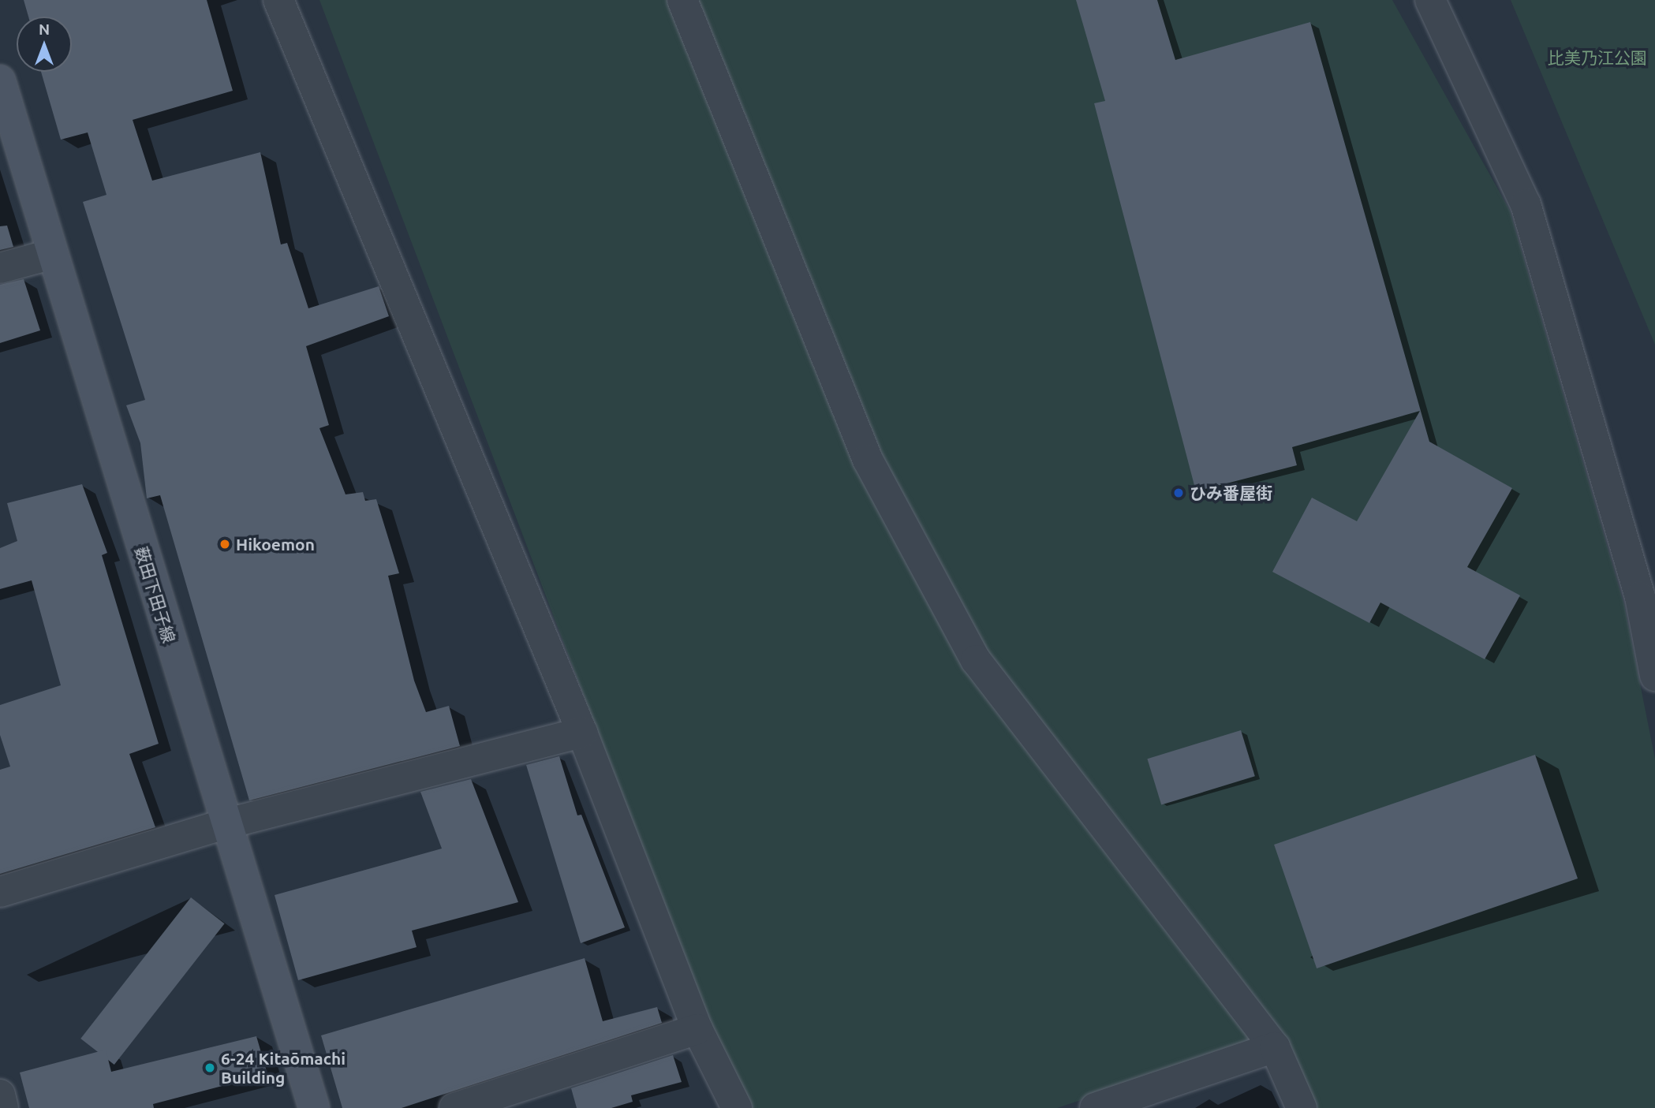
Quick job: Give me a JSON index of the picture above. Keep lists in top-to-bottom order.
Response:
{
  "streets": {
    "main road": ["薮田下田子線"]
  },
  "parks": ["比美乃江公園"],
  "places": ["ひみ番屋街", "Hikoemon", "6-24 Kitaōmachi Building"],
  "north": "top"
}
